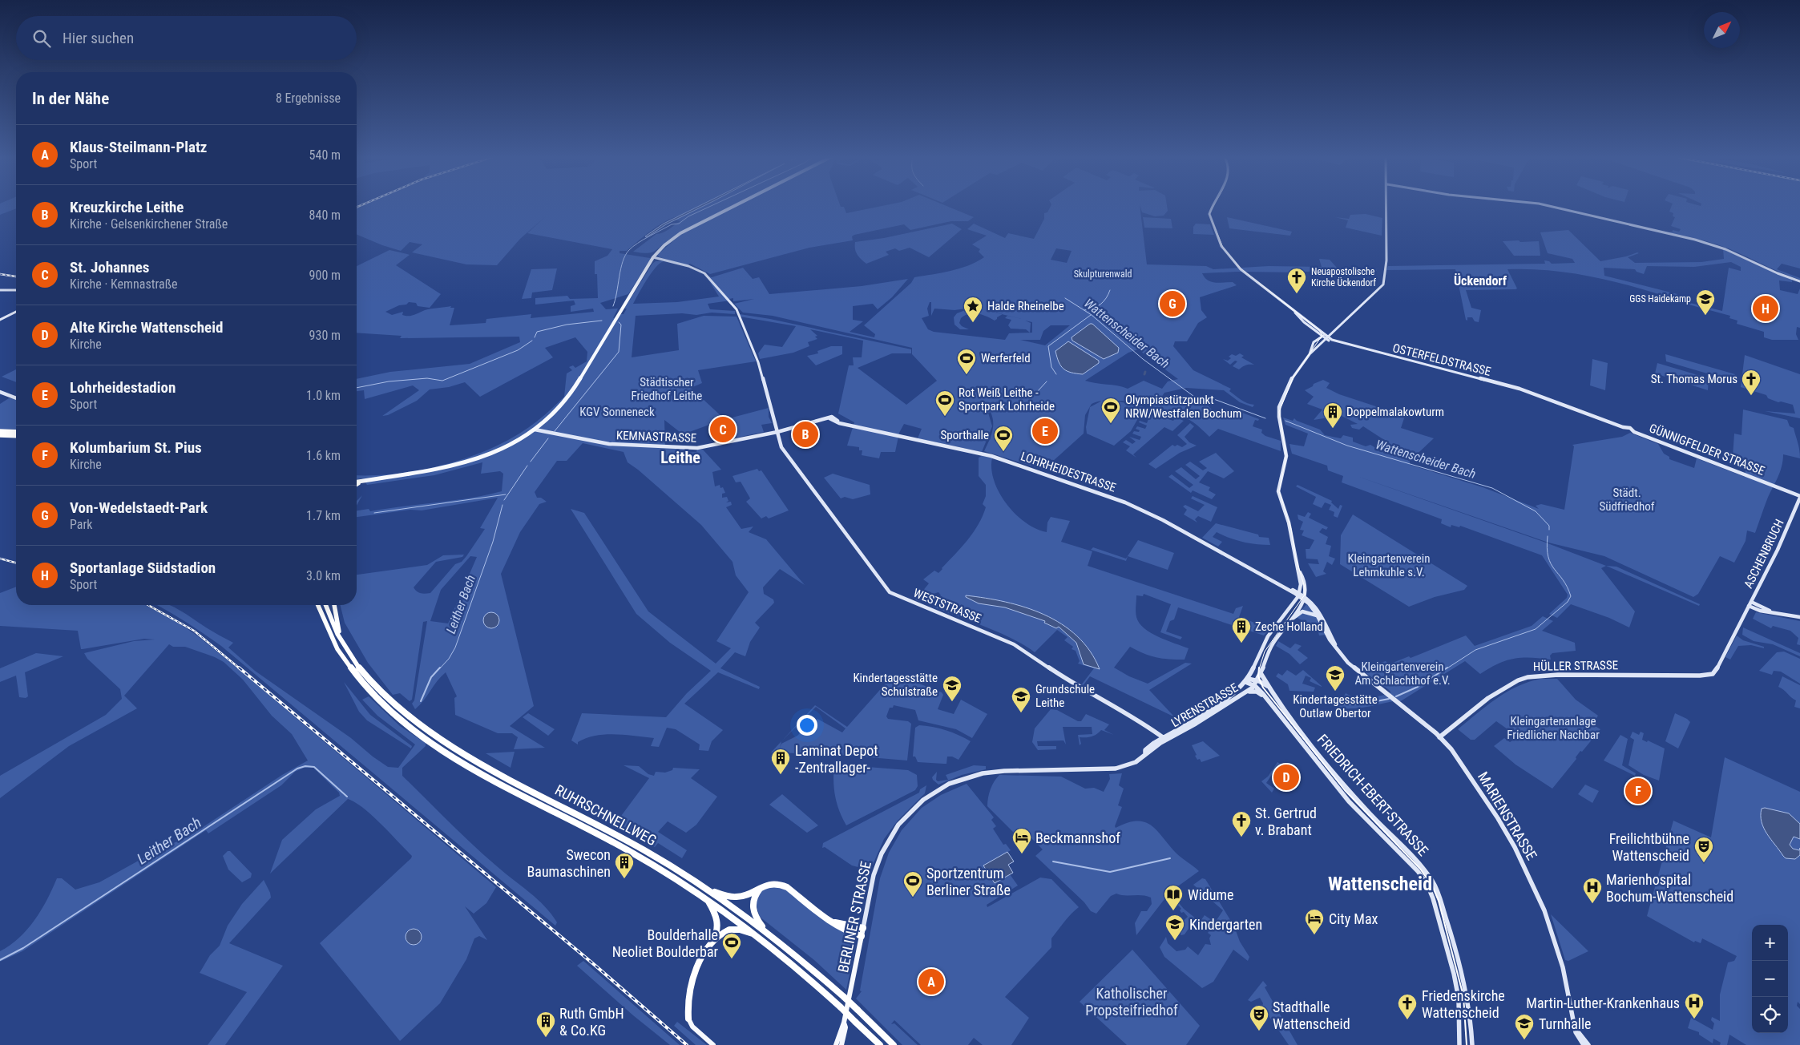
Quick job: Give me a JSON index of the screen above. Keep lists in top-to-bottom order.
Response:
{
  "streets": {
    "highway": ["RUHRSCHNELLWEG"],
    "main road": ["BERLINER STRASSE"],
    "street": [
      "OSTERFELDSTRASSE",
      "KEMNASTRASSE",
      "GÜNNIGFELDER STRASSE",
      "LOHRHEIDESTRASSE",
      "ASCHENBRUCH",
      "WESTSTRASSE",
      "HÜLLER STRASSE",
      "LYRENSTRASSE",
      "FRIEDRICH-EBERT-STRASSE",
      "MARIENSTRASSE"
    ]
  },
  "crossings": [
    ["OSTERFELDSTRASSE", "GÜNNIGFELDER STRASSE"],
    ["KEMNASTRASSE", "LOHRHEIDESTRASSE"],
    ["KEMNASTRASSE", "WESTSTRASSE"],
    ["GÜNNIGFELDER STRASSE", "ASCHENBRUCH"],
    ["LOHRHEIDESTRASSE", "LYRENSTRASSE"],
    ["ASCHENBRUCH", "HÜLLER STRASSE"],
    ["WESTSTRASSE", "LYRENSTRASSE"],
    ["WESTSTRASSE", "BERLINER STRASSE"],
    ["HÜLLER STRASSE", "MARIENSTRASSE"],
    ["LYRENSTRASSE", "FRIEDRICH-EBERT-STRASSE"],
    ["LYRENSTRASSE", "BERLINER STRASSE"]
  ],
  "districts": ["Ückendorf", "Leithe", "Wattenscheid"],
  "water": ["Wattenscheider Bach", "Leither Bach"],
  "parks": [
    "Skulpturenwald",
    "Städtischer Friedhof Leithe",
    "KGV Sonneneck",
    "Städt. Südfriedhof",
    "Kleingartenverein Lehmkuhle s.V.",
    "Kleingartenverein Am Schlachthof e.V.",
    "Kleingartenanlage Friedlicher Nachbar",
    "Katholischer Propsteifriedhof"
  ],
  "places": {
    "church": [
      "Neuapostolische Kirche Ückendorf",
      "St. Thomas Morus",
      "St. Gertrud v. Brabant",
      "Friedenskirche Wattenscheid"
    ],
    "school or university": [
      "GGS Haidekamp",
      "Kindertagesstätte Outlaw Obertor",
      "Kindertagesstätte Schulstraße",
      "Grundschule Leithe",
      "Kindergarten",
      "Turnhalle"
    ],
    "place": ["Halde Rheinelbe"],
    "sports": [
      "Werferfeld",
      "Rot Weiß Leithe - Sportpark Lohrheide",
      "Olympiastützpunkt NRW/Westfalen Bochum",
      "Sporthalle",
      "Sportzentrum Berliner Straße",
      "Boulderhalle Neoliet Boulderbar"
    ],
    "building": [
      "Doppelmalakowturm",
      "Zeche Holland",
      "Laminat Depot -Zentrallager-",
      "Swecon Baumaschinen",
      "Ruth GmbH & Co.KG"
    ],
    "hotel": ["Beckmannshof", "City Max"],
    "theatre": ["Freilichtbühne Wattenscheid", "Stadthalle Wattenscheid"],
    "hospital": ["Marienhospital Bochum-Wattenscheid", "Martin-Luther-Krankenhaus"],
    "library": ["Widume"]
  },
  "north": "top right",
  "page": {
    "search": "Hier suchen",
    "heading": ["In der Nähe", "8 Ergebnisse"],
    "list": [
      {
        "mark": "A",
        "name": "Klaus-Steilmann-Platz",
        "note": "Sport",
        "value": "540 m"
      },
      {
        "mark": "B",
        "name": "Kreuzkirche Leithe",
        "note": "Kirche · Gelsenkirchener Straße",
        "value": "840 m"
      },
      {
        "mark": "C",
        "name": "St. Johannes",
        "note": "Kirche · Kemnastraße",
        "value": "900 m"
      },
      {
        "mark": "D",
        "name": "Alte Kirche Wattenscheid",
        "note": "Kirche",
        "value": "930 m"
      },
      {
        "mark": "E",
        "name": "Lohrheidestadion",
        "note": "Sport",
        "value": "1.0 km"
      },
      {
        "mark": "F",
        "name": "Kolumbarium St. Pius",
        "note": "Kirche",
        "value": "1.6 km"
      },
      {
        "mark": "G",
        "name": "Von-Wedelstaedt-Park",
        "note": "Park",
        "value": "1.7 km"
      },
      {
        "mark": "H",
        "name": "Sportanlage Südstadion",
        "note": "Sport",
        "value": "3.0 km"
      }
    ],
    "pins": [
      "G",
      "H",
      "C",
      "E",
      "B",
      "D",
      "F",
      "A"
    ],
    "map_buttons": ["+", "−"]
  }
}
